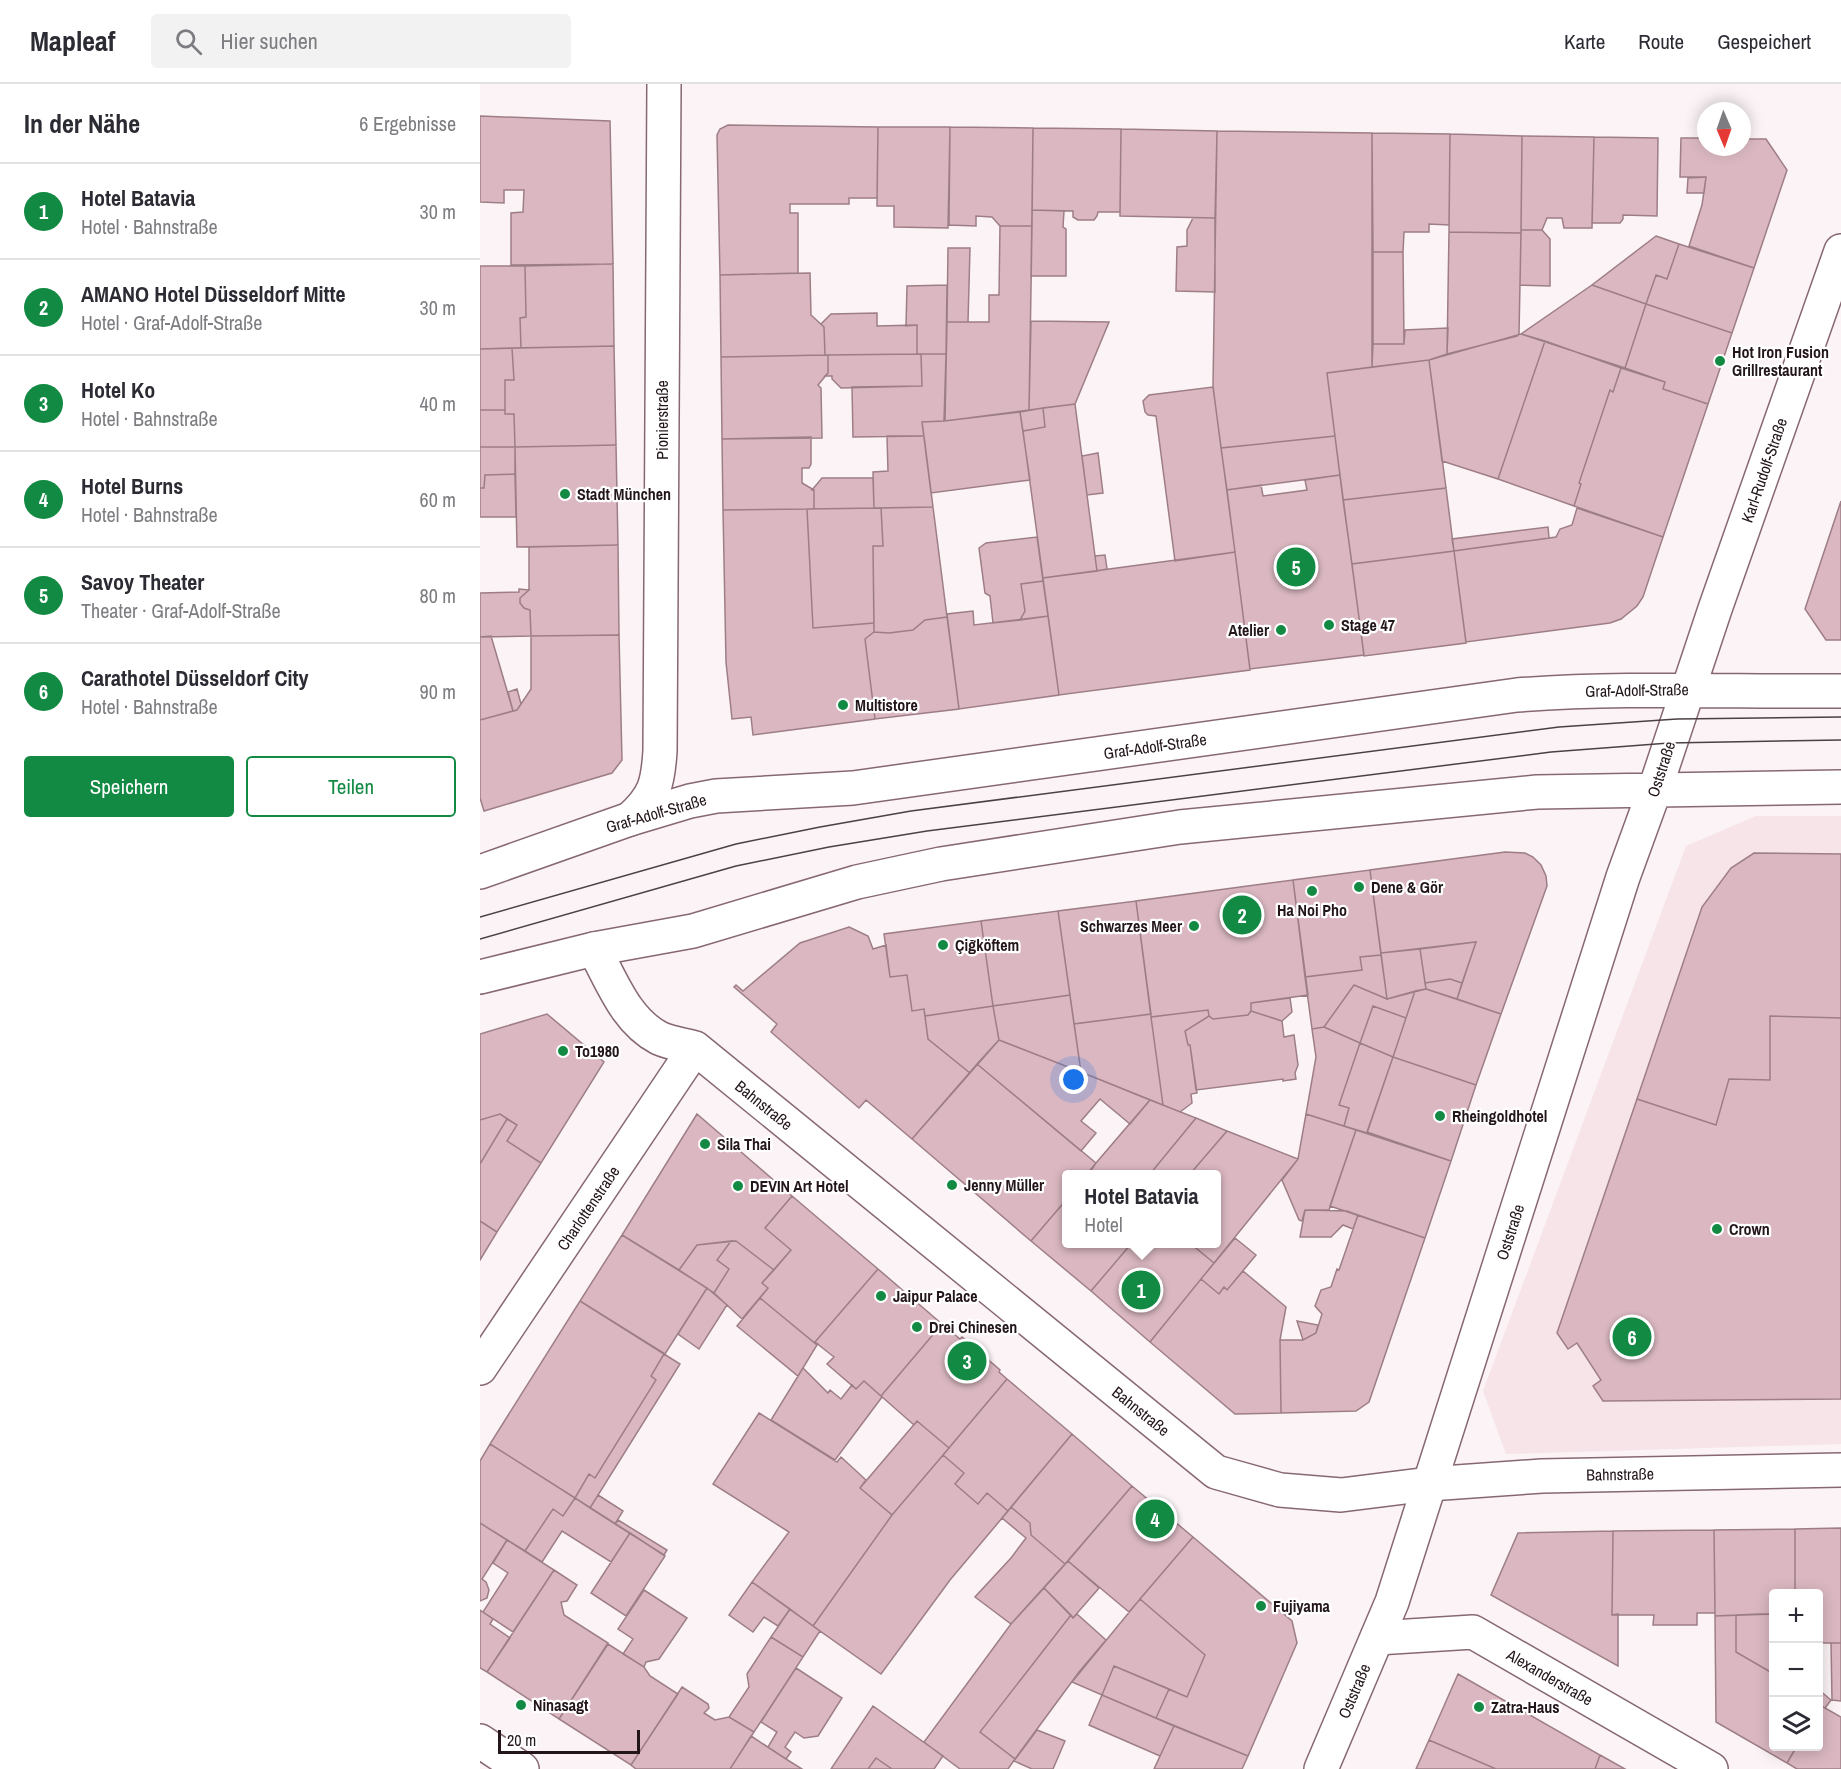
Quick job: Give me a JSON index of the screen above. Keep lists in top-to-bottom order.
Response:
{
  "streets": {
    "main road": [
      "Pionierstraße",
      "Karl-Rudolf-Straße",
      "Graf-Adolf-Straße",
      "Oststraße",
      "Bahnstraße",
      "Charlottenstraße",
      "Alexanderstraße"
    ]
  },
  "crossings": [
    ["Pionierstraße", "Graf-Adolf-Straße"],
    ["Karl-Rudolf-Straße", "Graf-Adolf-Straße"],
    ["Karl-Rudolf-Straße", "Oststraße"],
    ["Graf-Adolf-Straße", "Oststraße"],
    ["Oststraße", "Bahnstraße"],
    ["Oststraße", "Alexanderstraße"],
    ["Bahnstraße", "Charlottenstraße"]
  ],
  "places": [
    "Hot Iron Fusion Grillrestaurant",
    "Stadt München",
    "Stage 47",
    "Atelier",
    "Multistore",
    "Dene & Gör",
    "Ha Noi Pho",
    "Schwarzes Meer",
    "Çiğköftem",
    "To1980",
    "Rheingoldhotel",
    "Sila Thai",
    "Jenny Müller",
    "DEVIN Art Hotel",
    "Crown",
    "Jaipur Palace",
    "Drei Chinesen",
    "Fujiyama",
    "Ninasagt",
    "Zatra-Haus"
  ],
  "scale_bar": "20 m",
  "north": "bottom",
  "page": {
    "header": "Mapleaf",
    "search": "Hier suchen",
    "nav": ["Karte", "Route", "Gespeichert"],
    "heading": ["In der Nähe", "6 Ergebnisse"],
    "list": [
      {
        "mark": "1",
        "name": "Hotel Batavia",
        "note": "Hotel · Bahnstraße",
        "value": "30 m"
      },
      {
        "mark": "2",
        "name": "AMANO Hotel Düsseldorf Mitte",
        "note": "Hotel · Graf-Adolf-Straße",
        "value": "30 m"
      },
      {
        "mark": "3",
        "name": "Hotel Ko",
        "note": "Hotel · Bahnstraße",
        "value": "40 m"
      },
      {
        "mark": "4",
        "name": "Hotel Burns",
        "note": "Hotel · Bahnstraße",
        "value": "60 m"
      },
      {
        "mark": "5",
        "name": "Savoy Theater",
        "note": "Theater · Graf-Adolf-Straße",
        "value": "80 m"
      },
      {
        "mark": "6",
        "name": "Carathotel Düsseldorf City",
        "note": "Hotel · Bahnstraße",
        "value": "90 m"
      }
    ],
    "pins": [
      "5",
      "2",
      "1",
      "6",
      "3",
      "4"
    ],
    "buttons": ["Speichern", "Teilen"],
    "popup": ["Hotel Batavia", "Hotel"],
    "map_buttons": ["+", "−"],
    "scale": "20 m"
  }
}
